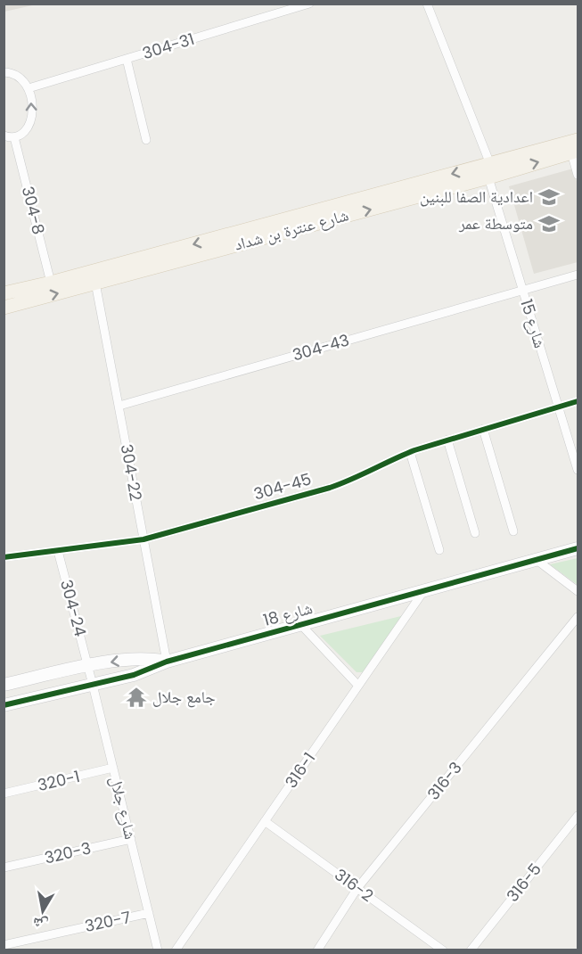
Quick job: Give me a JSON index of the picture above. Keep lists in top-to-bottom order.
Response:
{
  "streets": {
    "main road": ["شارع عنترة بن شداد"],
    "street": [
      "304-31",
      "304-8",
      "شارع 15",
      "304-43",
      "304-22",
      "304-45",
      "304-24",
      "شارع 18",
      "316-1",
      "320-1",
      "316-3",
      "شارع جلال",
      "320-3",
      "316-5",
      "316-2",
      "320-7"
    ]
  },
  "crossings": [
    ["304-31", "304-8"],
    ["304-8", "شارع عنترة بن شداد"],
    ["شارع عنترة بن شداد", "شارع 15"],
    ["شارع عنترة بن شداد", "304-22"],
    ["شارع 15", "304-43"],
    ["شارع 15", "304-45"],
    ["304-43", "304-22"],
    ["304-22", "304-45"],
    ["304-22", "شارع 18"],
    ["304-45", "304-24"],
    ["304-24", "شارع 18"],
    ["304-24", "شارع جلال"],
    ["شارع 18", "316-1"],
    ["شارع 18", "شارع جلال"],
    ["316-1", "316-2"],
    ["320-1", "شارع جلال"],
    ["316-3", "316-2"],
    ["شارع جلال", "320-3"],
    ["شارع جلال", "320-7"]
  ],
  "places": {
    "school or university": ["اعدادية الصفا للبنين", "متوسطة عمر"],
    "temple": ["جامع جلال"]
  },
  "north": "bottom"
}
